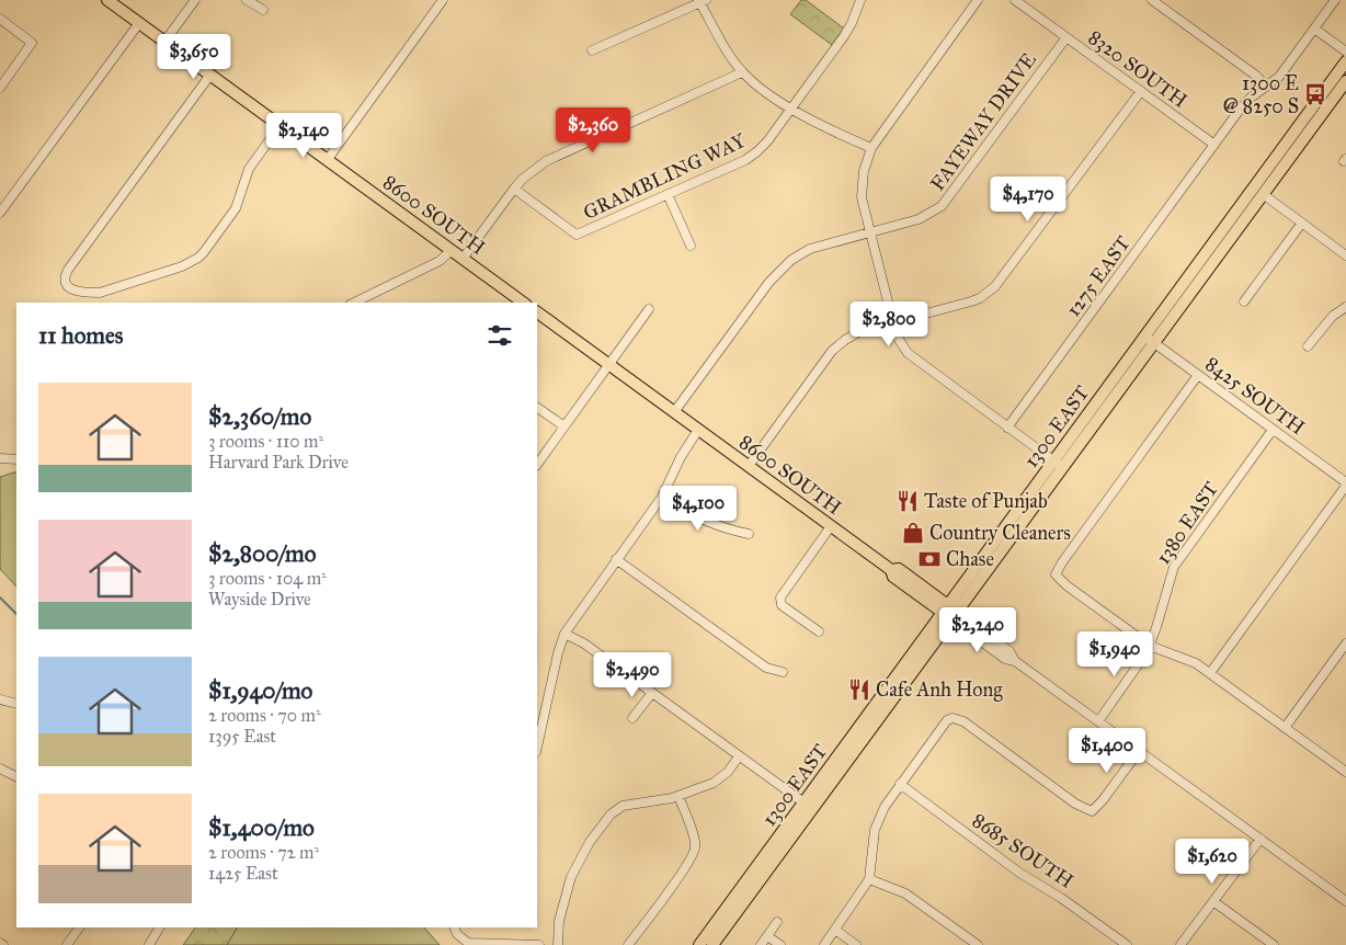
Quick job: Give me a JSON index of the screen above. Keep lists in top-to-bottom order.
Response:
{
  "streets": {
    "main road": ["8600 SOUTH", "1300 EAST"],
    "street": [
      "8320 SOUTH",
      "FAYEWAY DRIVE",
      "GRAMBLING WAY",
      "1275 EAST",
      "8425 SOUTH",
      "1380 EAST",
      "8685 SOUTH"
    ]
  },
  "crossings": [
    ["8320 SOUTH", "FAYEWAY DRIVE"],
    ["8320 SOUTH", "1275 EAST"],
    ["FAYEWAY DRIVE", "8600 SOUTH"],
    ["8600 SOUTH", "1300 EAST"],
    ["8600 SOUTH", "1380 EAST"],
    ["8425 SOUTH", "1300 EAST"],
    ["8425 SOUTH", "1380 EAST"]
  ],
  "places": {
    "bus stop": ["1300 E @ 8250 S"],
    "restaurant": ["Taste of Punjab", "Cafe Anh Hong"],
    "shop": ["Country Cleaners"],
    "bank": ["Chase"]
  },
  "page": {
    "price": [
      "$3,650",
      "$2,360",
      "$2,140",
      "$4,170",
      "$2,800",
      "$4,100",
      "$2,240",
      "$1,940",
      "$2,490",
      "$1,400",
      "$1,620"
    ],
    "heading": "11 homes",
    "list": [
      {
        "name": "$2,360/mo",
        "note": "3 rooms · 110 m² · Harvard Park Drive"
      },
      {
        "name": "$2,800/mo",
        "note": "3 rooms · 104 m² · Wayside Drive"
      },
      {
        "name": "$1,940/mo",
        "note": "2 rooms · 70 m² · 1395 East"
      },
      {
        "name": "$1,400/mo",
        "note": "2 rooms · 72 m² · 1425 East"
      }
    ]
  }
}
